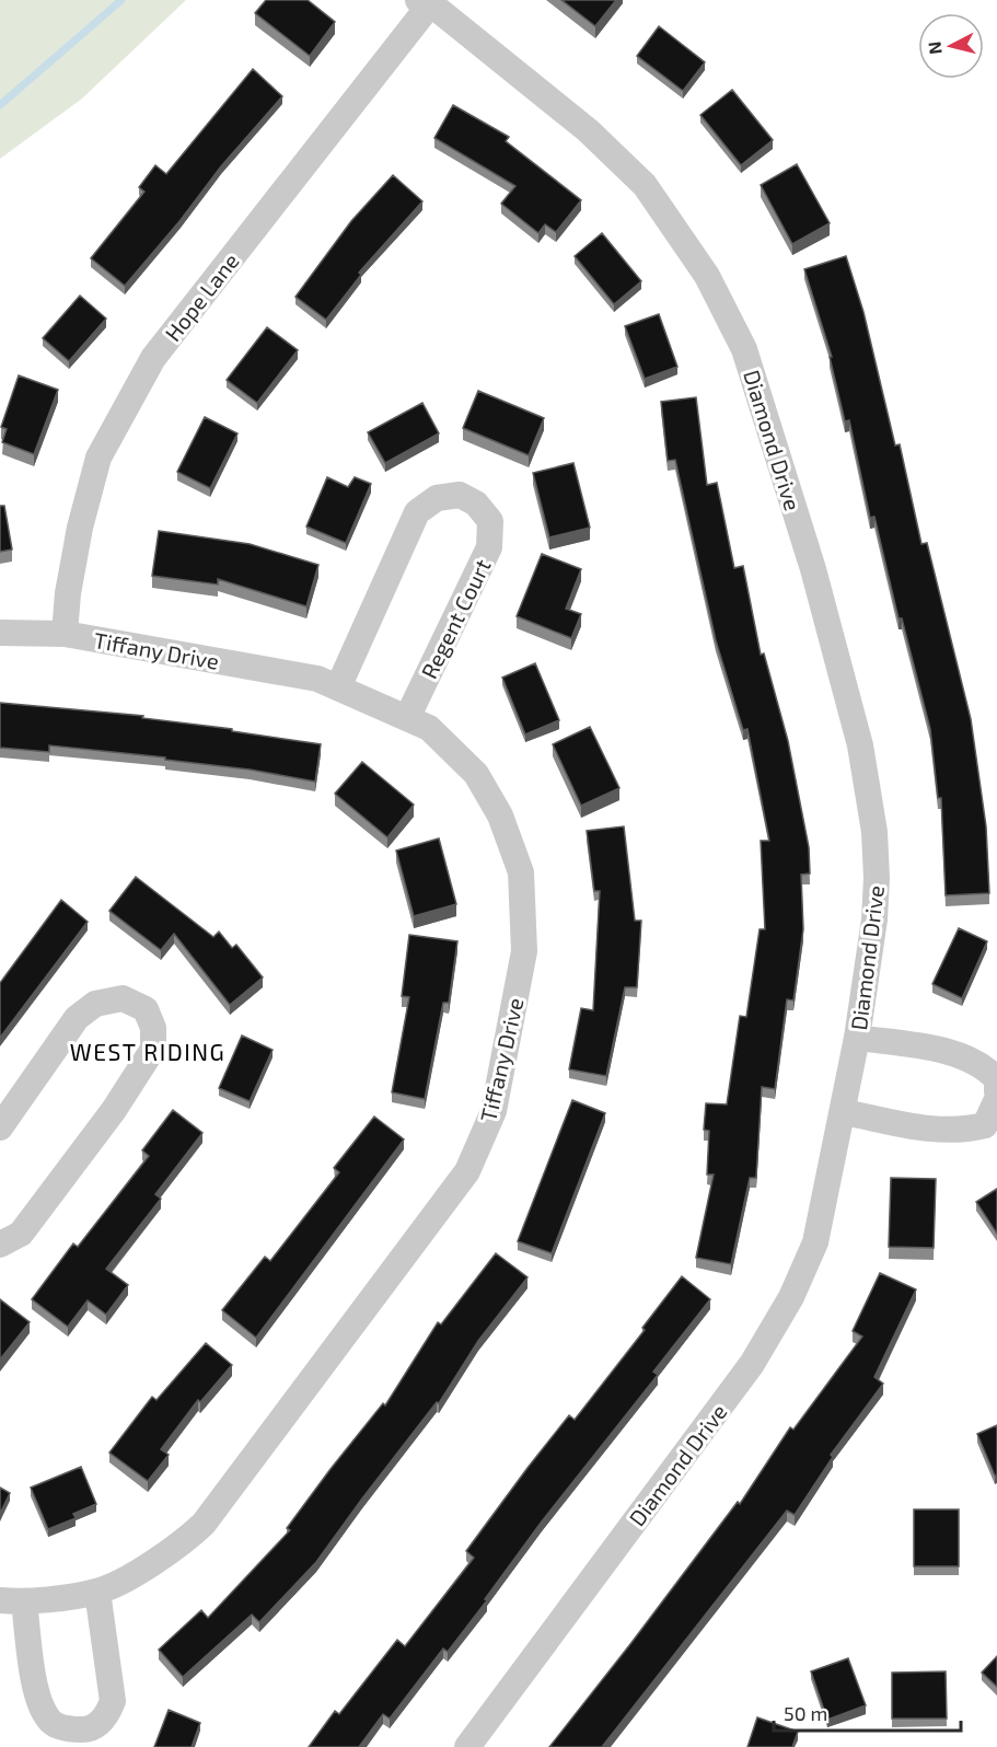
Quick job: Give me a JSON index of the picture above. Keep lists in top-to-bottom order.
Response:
{
  "streets": {
    "street": [
      "Hope Lane",
      "Diamond Drive",
      "Regent Court",
      "Tiffany Drive"
    ]
  },
  "crossings": [
    ["Hope Lane", "Diamond Drive"],
    ["Hope Lane", "Tiffany Drive"],
    ["Regent Court", "Tiffany Drive"]
  ],
  "districts": ["WEST RIDING"],
  "scale_bar": "50 m",
  "north": "left"
}
